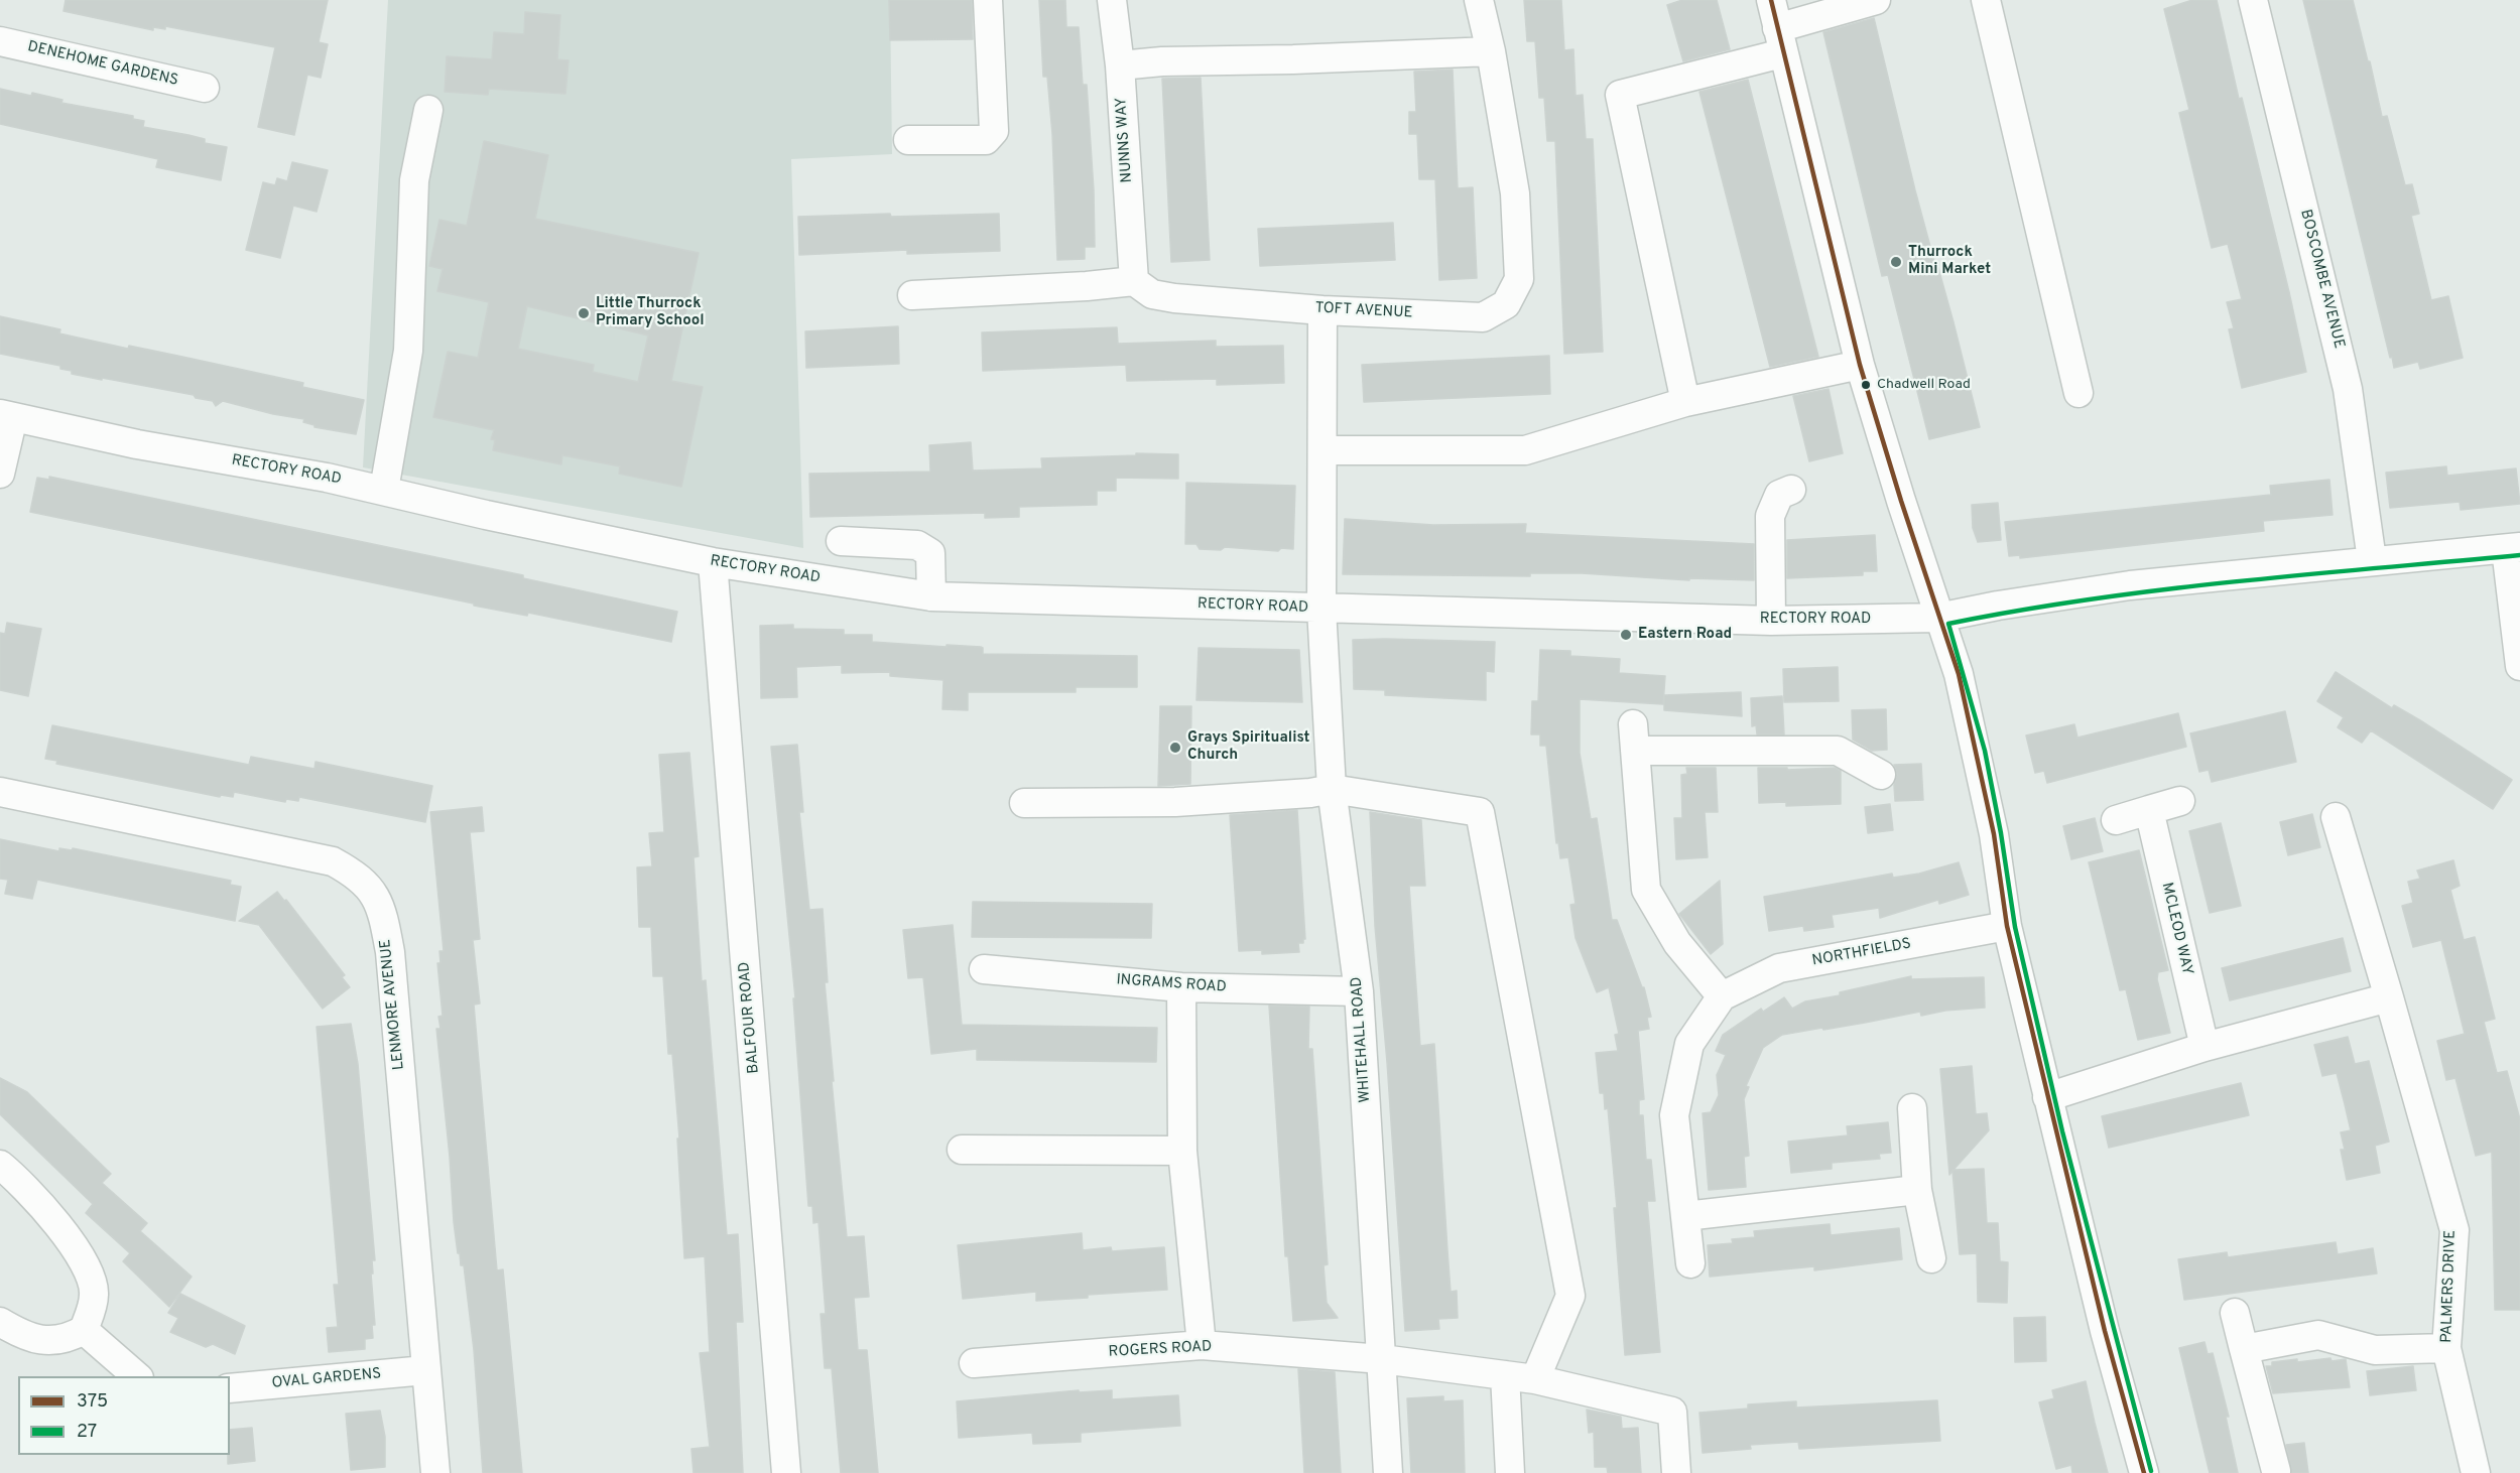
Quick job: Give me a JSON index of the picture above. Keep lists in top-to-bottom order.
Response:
{
  "streets": {
    "street": [
      "DENEHOME GARDENS",
      "NUNNS WAY",
      "BOSCOMBE AVENUE",
      "TOFT AVENUE",
      "RECTORY ROAD",
      "MCLEOD WAY",
      "NORTHFIELDS",
      "INGRAMS ROAD",
      "LENMORE AVENUE",
      "BALFOUR ROAD",
      "WHITEHALL ROAD",
      "PALMERS DRIVE",
      "ROGERS ROAD",
      "OVAL GARDENS"
    ]
  },
  "crossings": [
    ["NUNNS WAY", "TOFT AVENUE"],
    ["BOSCOMBE AVENUE", "RECTORY ROAD"],
    ["RECTORY ROAD", "BALFOUR ROAD"],
    ["RECTORY ROAD", "WHITEHALL ROAD"],
    ["INGRAMS ROAD", "WHITEHALL ROAD"],
    ["LENMORE AVENUE", "OVAL GARDENS"],
    ["WHITEHALL ROAD", "ROGERS ROAD"]
  ],
  "places": [
    "Thurrock Mini Market",
    "Little Thurrock Primary School",
    "Chadwell Road",
    "Eastern Road",
    "Grays Spiritualist Church"
  ],
  "lines": ["transit line 375", "transit line 27"],
  "legend": ["375", "27"]
}
